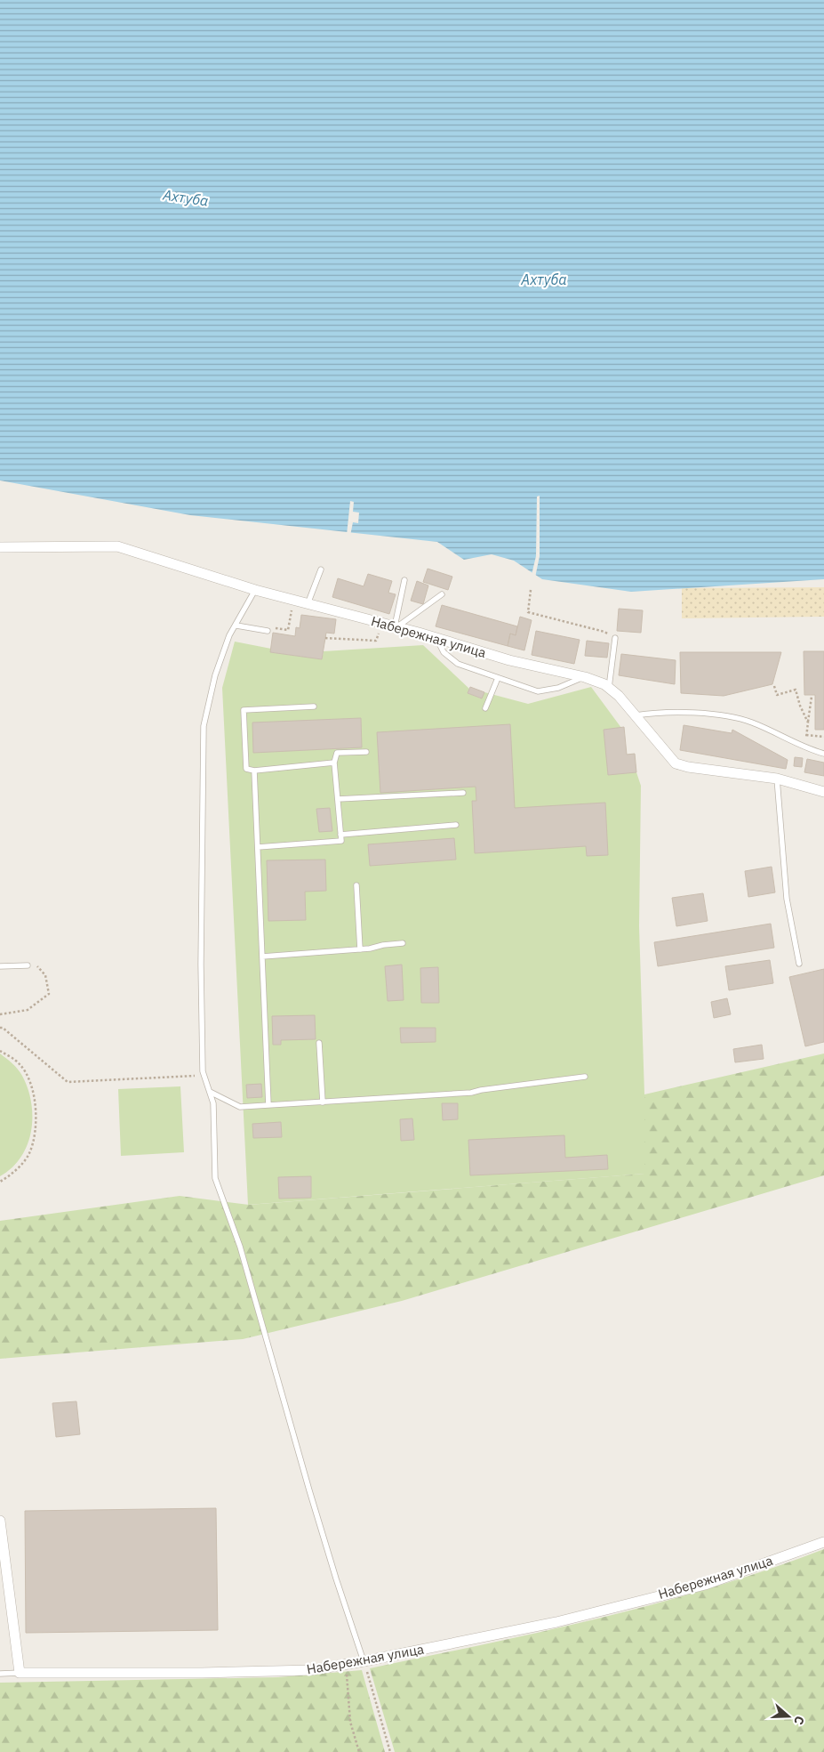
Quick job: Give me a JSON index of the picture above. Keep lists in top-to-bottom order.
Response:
{
  "streets": {
    "street": ["Набережная улица"]
  },
  "water": ["Ахтуба"],
  "north": "right"
}
